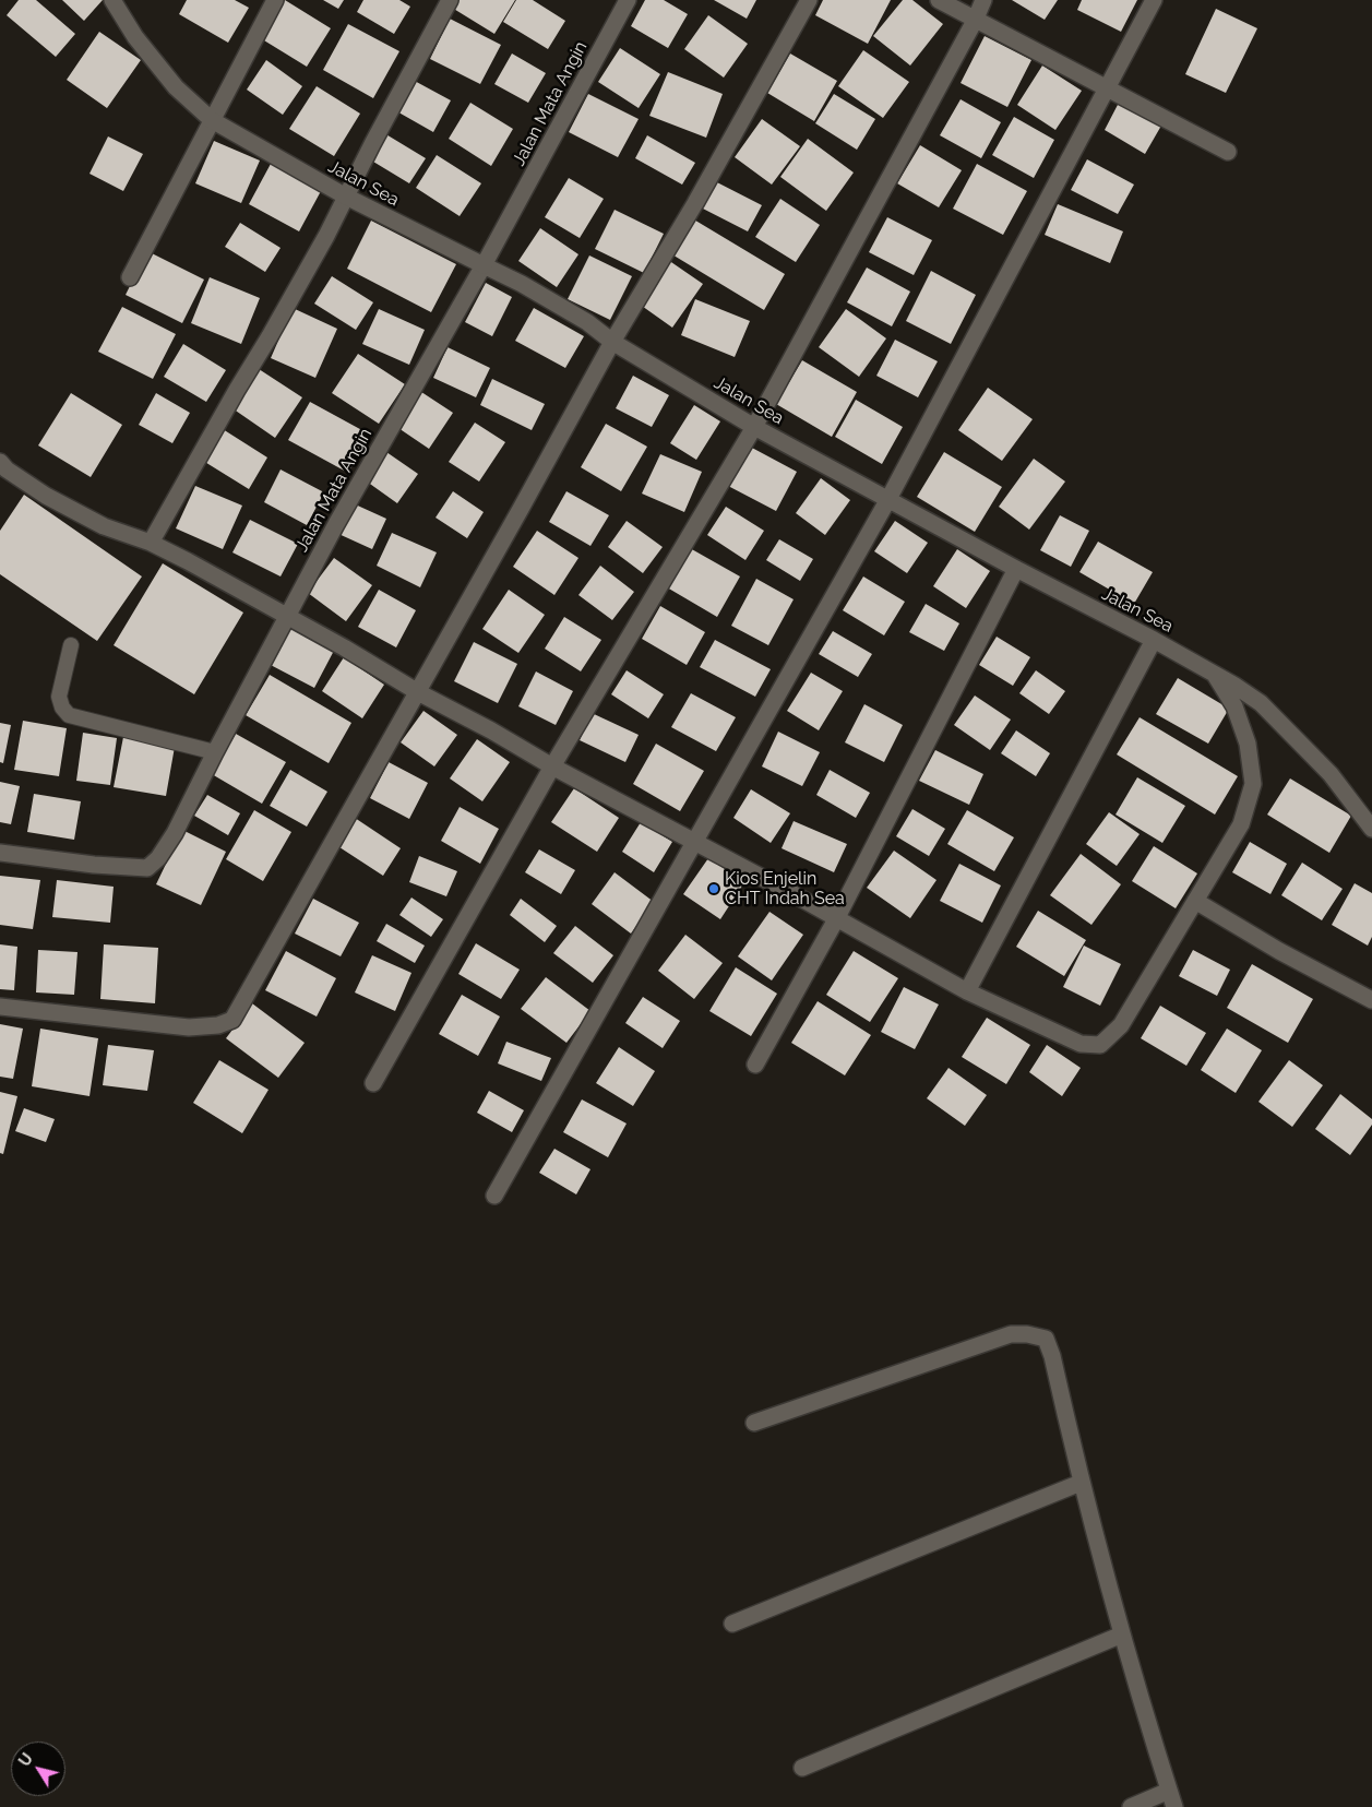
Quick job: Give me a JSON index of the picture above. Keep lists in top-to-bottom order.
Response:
{
  "streets": {
    "street": ["Jalan Mata Angin", "Jalan Sea"]
  },
  "crossings": [
    ["Jalan Mata Angin", "Jalan Sea"]
  ],
  "places": ["Kios Enjelin CHT Indah Sea"],
  "north": "top left"
}
